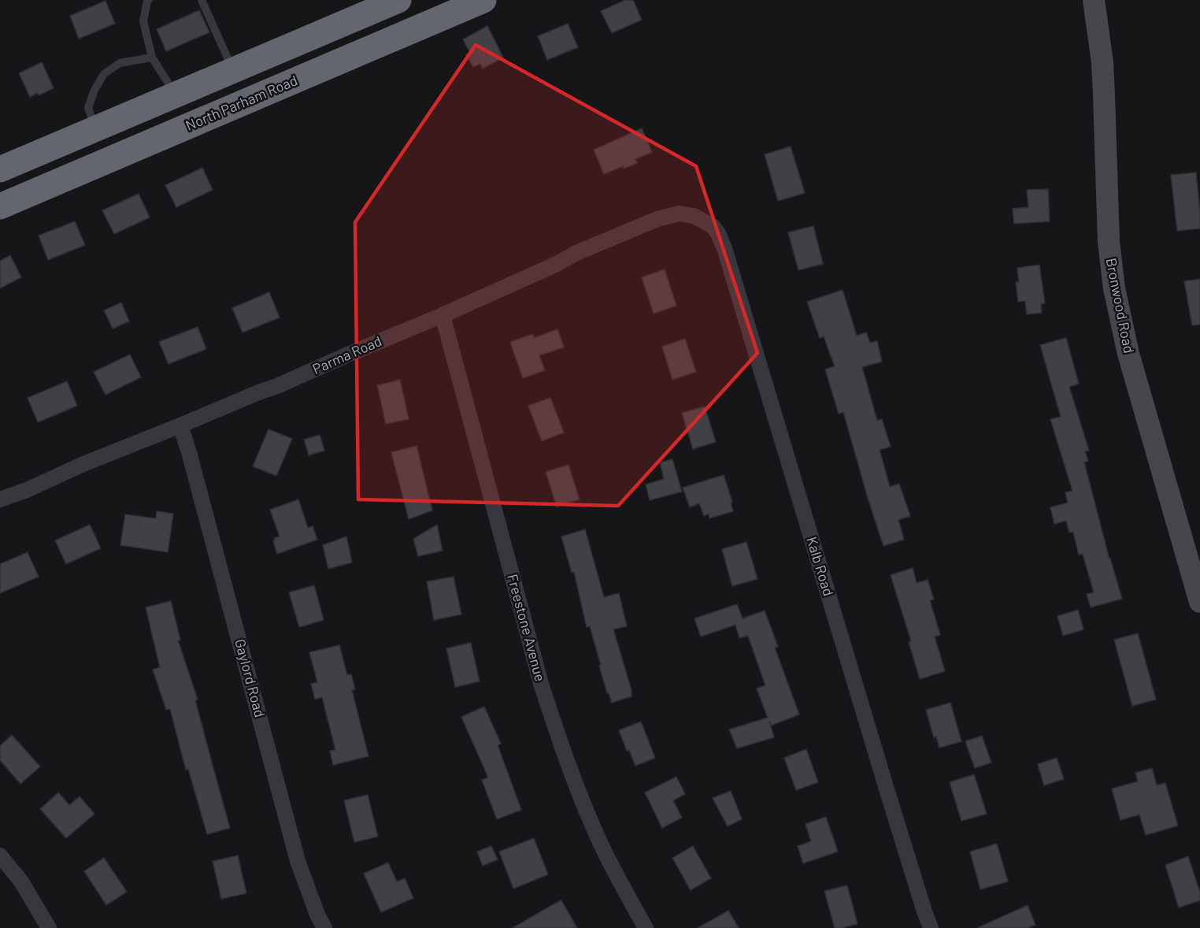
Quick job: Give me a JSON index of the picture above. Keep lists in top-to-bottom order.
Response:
{
  "streets": {
    "highway": ["North Parham Road"],
    "street": [
      "Bronwood Road",
      "Parma Road",
      "Kalb Road",
      "Freestone Avenue",
      "Gaylord Road"
    ]
  },
  "crossings": [
    ["Parma Road", "Kalb Road"],
    ["Parma Road", "Freestone Avenue"],
    ["Parma Road", "Gaylord Road"]
  ]
}
